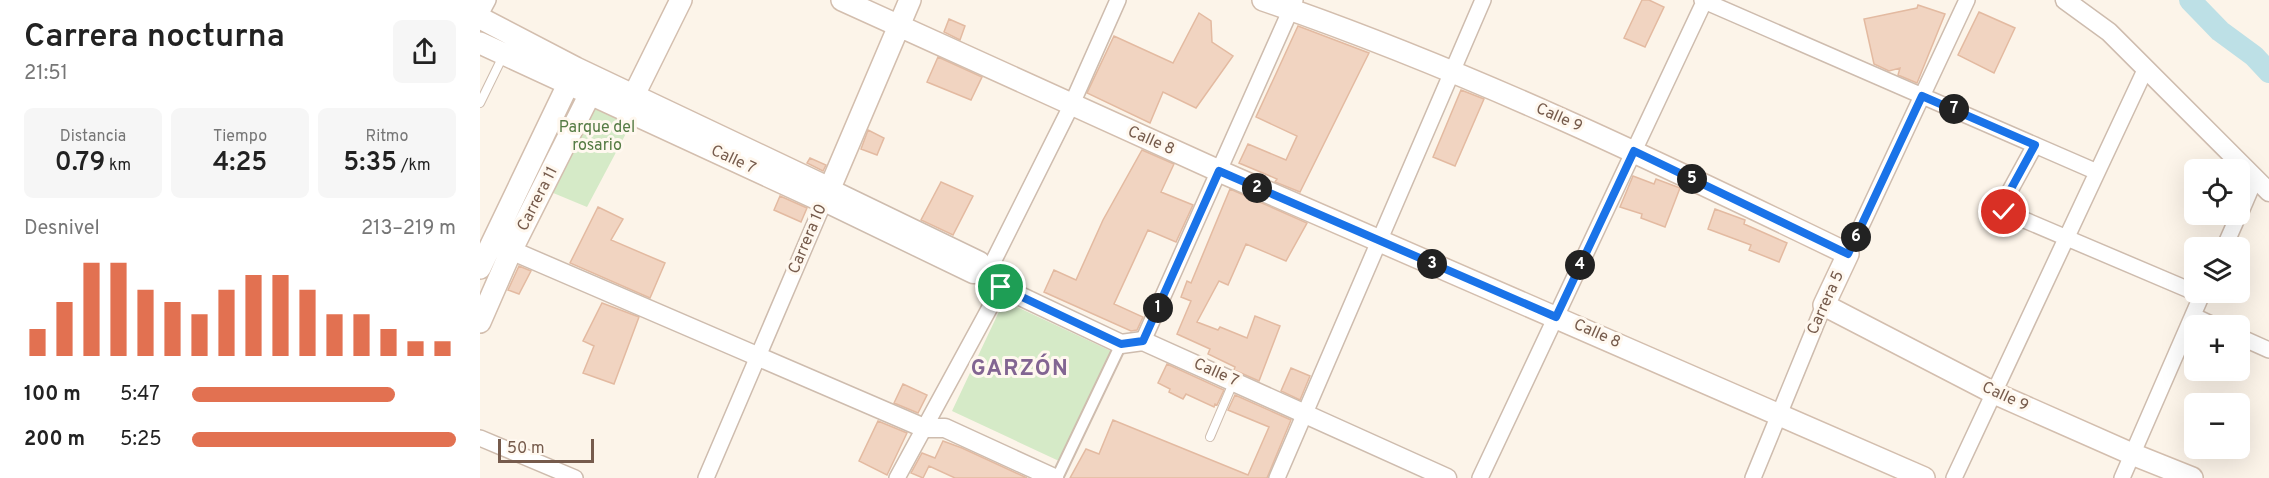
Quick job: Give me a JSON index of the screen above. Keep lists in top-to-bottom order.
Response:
{
  "streets": {
    "main road": [
      "Calle 9",
      "Calle 8",
      "Calle 7",
      "Carrera 11",
      "Carrera 10",
      "Carrera 5"
    ]
  },
  "crossings": [
    ["Calle 9", "Carrera 5"],
    ["Calle 8", "Carrera 10"],
    ["Calle 8", "Carrera 5"],
    ["Calle 7", "Carrera 11"],
    ["Calle 7", "Carrera 10"]
  ],
  "districts": ["GARZÓN"],
  "parks": ["Parque del rosario"],
  "scale_bar": "50 m",
  "page": {
    "heading": ["Carrera nocturna", "21:51"],
    "pins": [
      "7",
      "5",
      "2",
      "6",
      "3",
      "4",
      "1"
    ],
    "stats": [
      ["Distancia", "0.79 km"],
      ["Tiempo", "4:25"],
      ["Ritmo", "5:35 /km"]
    ],
    "map_buttons": ["+", "−"],
    "chart": ["Desnivel", "213–219 m"],
    "list": [
      {
        "name": "100 m",
        "note": "5:47"
      },
      {
        "name": "200 m",
        "note": "5:25"
      }
    ],
    "scale": "50 m"
  }
}
